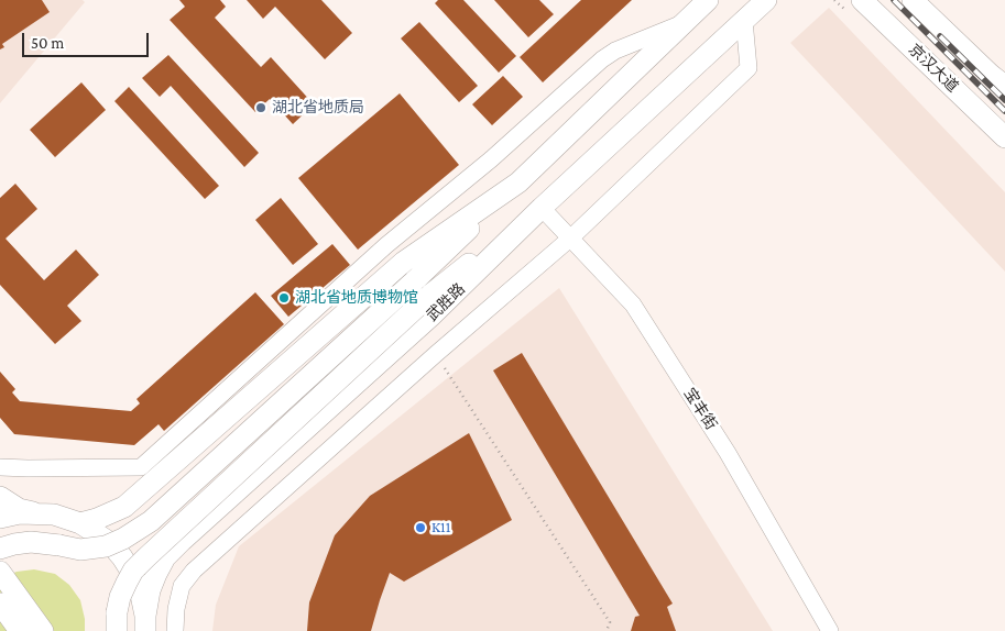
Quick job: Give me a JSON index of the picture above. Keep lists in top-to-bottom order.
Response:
{
  "streets": {
    "main road": ["京汉大道", "武胜路"],
    "street": ["宝丰街"]
  },
  "crossings": [
    ["武胜路", "宝丰街"]
  ],
  "places": ["湖北省地质局", "湖北省地质博物馆", "K11"],
  "scale_bar": "50 m"
}
